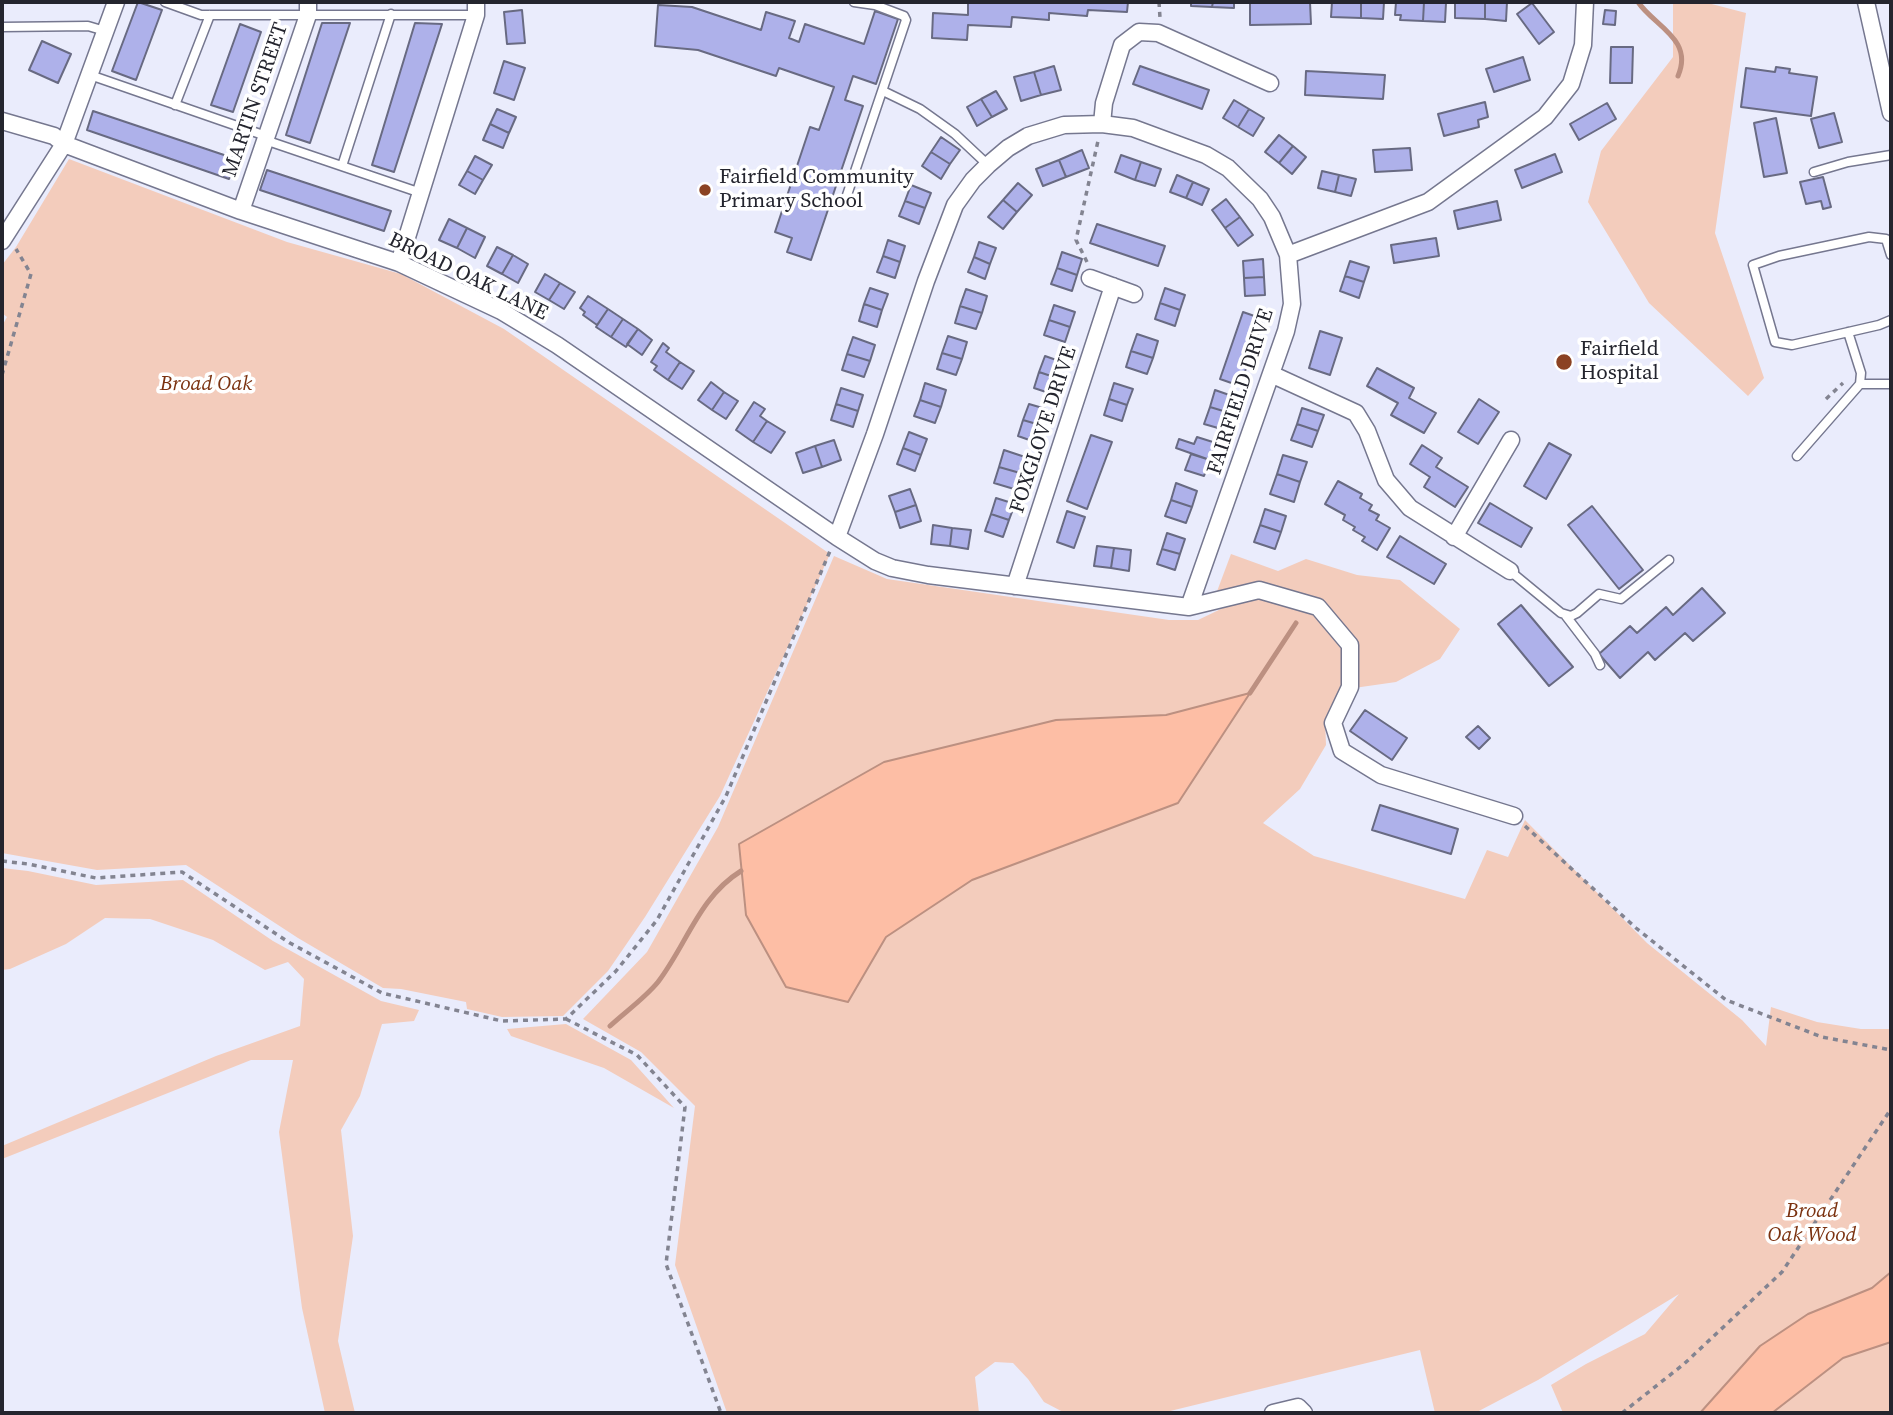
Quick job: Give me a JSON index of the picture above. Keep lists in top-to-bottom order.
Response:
{
  "streets": {
    "street": [
      "MARTIN STREET",
      "BROAD OAK LANE",
      "FAIRFIELD DRIVE",
      "FOXGLOVE DRIVE"
    ]
  },
  "crossings": [
    ["MARTIN STREET", "BROAD OAK LANE"],
    ["BROAD OAK LANE", "FAIRFIELD DRIVE"]
  ],
  "parks": ["Broad Oak", "Broad Oak Wood"],
  "places": ["Fairfield Community Primary School", "Fairfield Hospital"]
}
